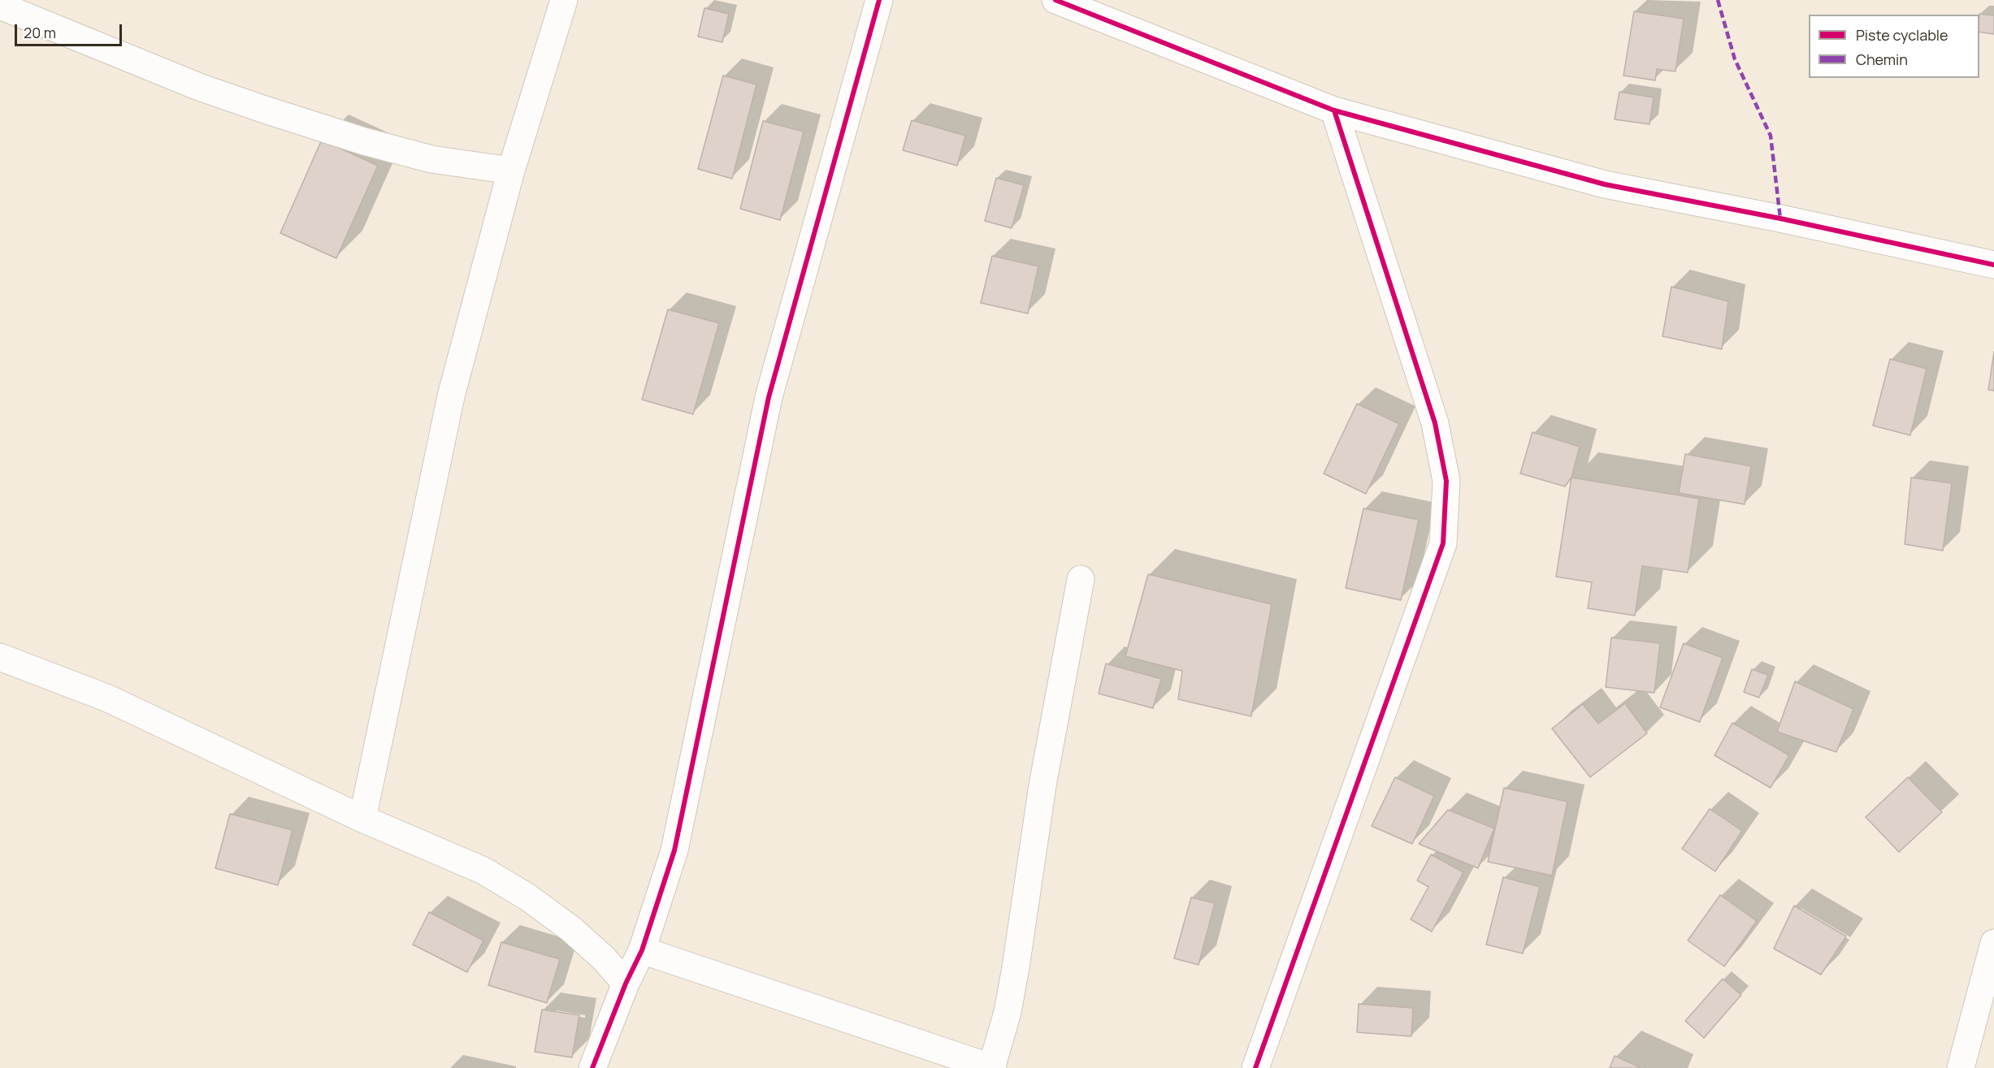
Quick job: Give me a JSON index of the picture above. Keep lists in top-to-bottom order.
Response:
{
  "legend": ["Piste cyclable", "Chemin"],
  "scale_bar": "20 m"
}
